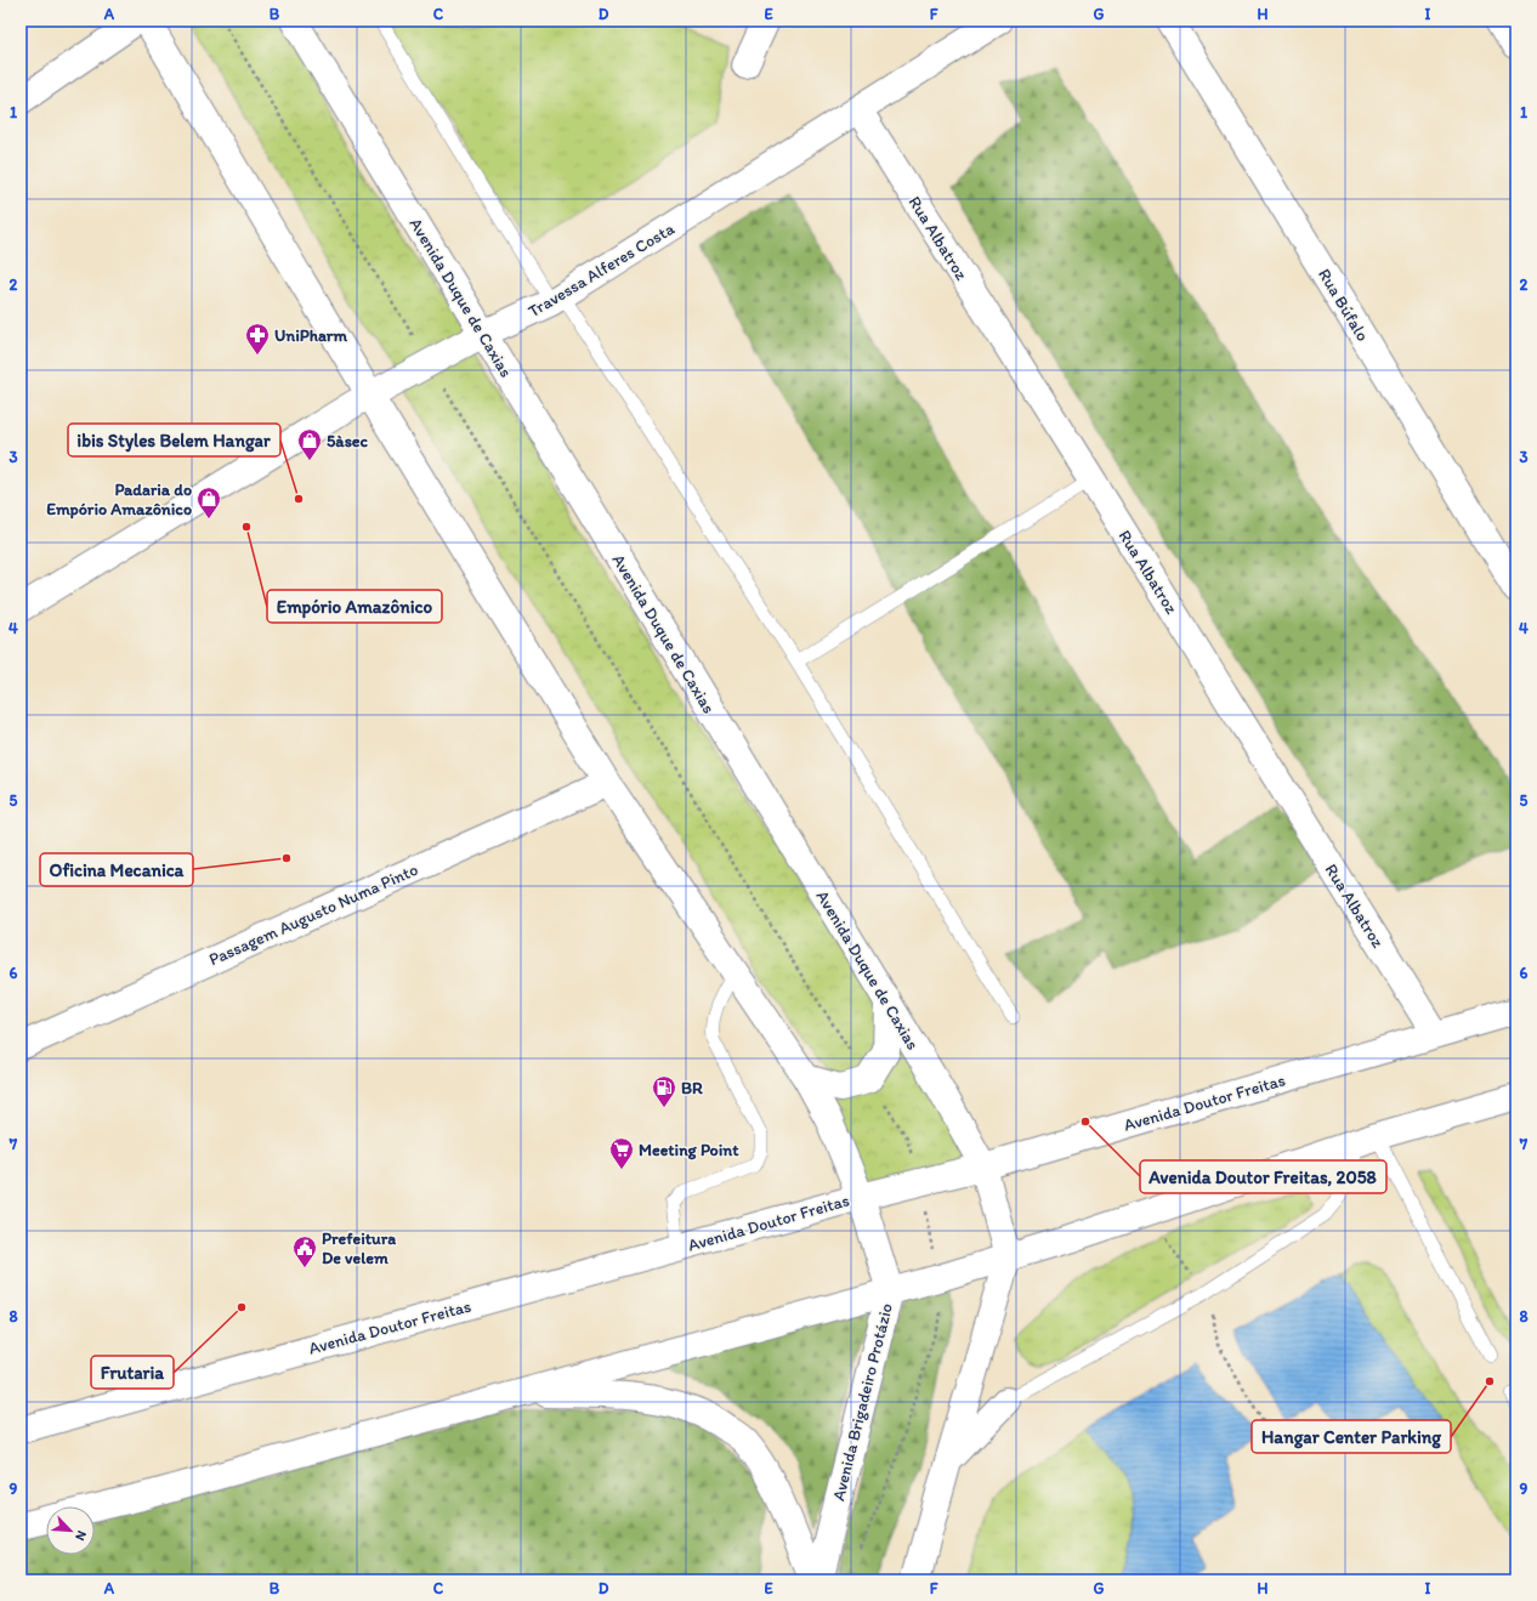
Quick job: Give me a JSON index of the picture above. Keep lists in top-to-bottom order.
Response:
{
  "streets": {
    "main road": [
      "Rua Albatroz",
      "Travessa Alferes Costa",
      "Avenida Duque de Caxias",
      "Rua Búfalo",
      "Passagem Augusto Numa Pinto",
      "Avenida Doutor Freitas",
      "Avenida Brigadeiro Protázio"
    ]
  },
  "crossings": [
    ["Rua Albatroz", "Travessa Alferes Costa"],
    ["Rua Albatroz", "Avenida Doutor Freitas"],
    ["Travessa Alferes Costa", "Avenida Duque de Caxias"],
    ["Avenida Duque de Caxias", "Avenida Doutor Freitas"],
    ["Avenida Doutor Freitas", "Avenida Brigadeiro Protázio"]
  ],
  "places": {
    "pharmacy": ["UniPharm"],
    "shop": ["5àsec", "Padaria do Empório Amazônico"],
    "other": [
      "ibis Styles Belem Hangar",
      "Empório Amazônico",
      "Oficina Mecanica",
      "Avenida Doutor Freitas, 2058",
      "Frutaria",
      "Hangar Center Parking"
    ],
    "fuel station": ["BR"],
    "supermarket": ["Meeting Point"],
    "public building": ["Prefeitura De velem"]
  },
  "north": "bottom right",
  "grid": {
    "columns": [
      "A",
      "B",
      "C",
      "D",
      "E",
      "F",
      "G",
      "H",
      "I"
    ],
    "rows": [
      "1",
      "2",
      "3",
      "4",
      "5",
      "6",
      "7",
      "8",
      "9"
    ]
  }
}
